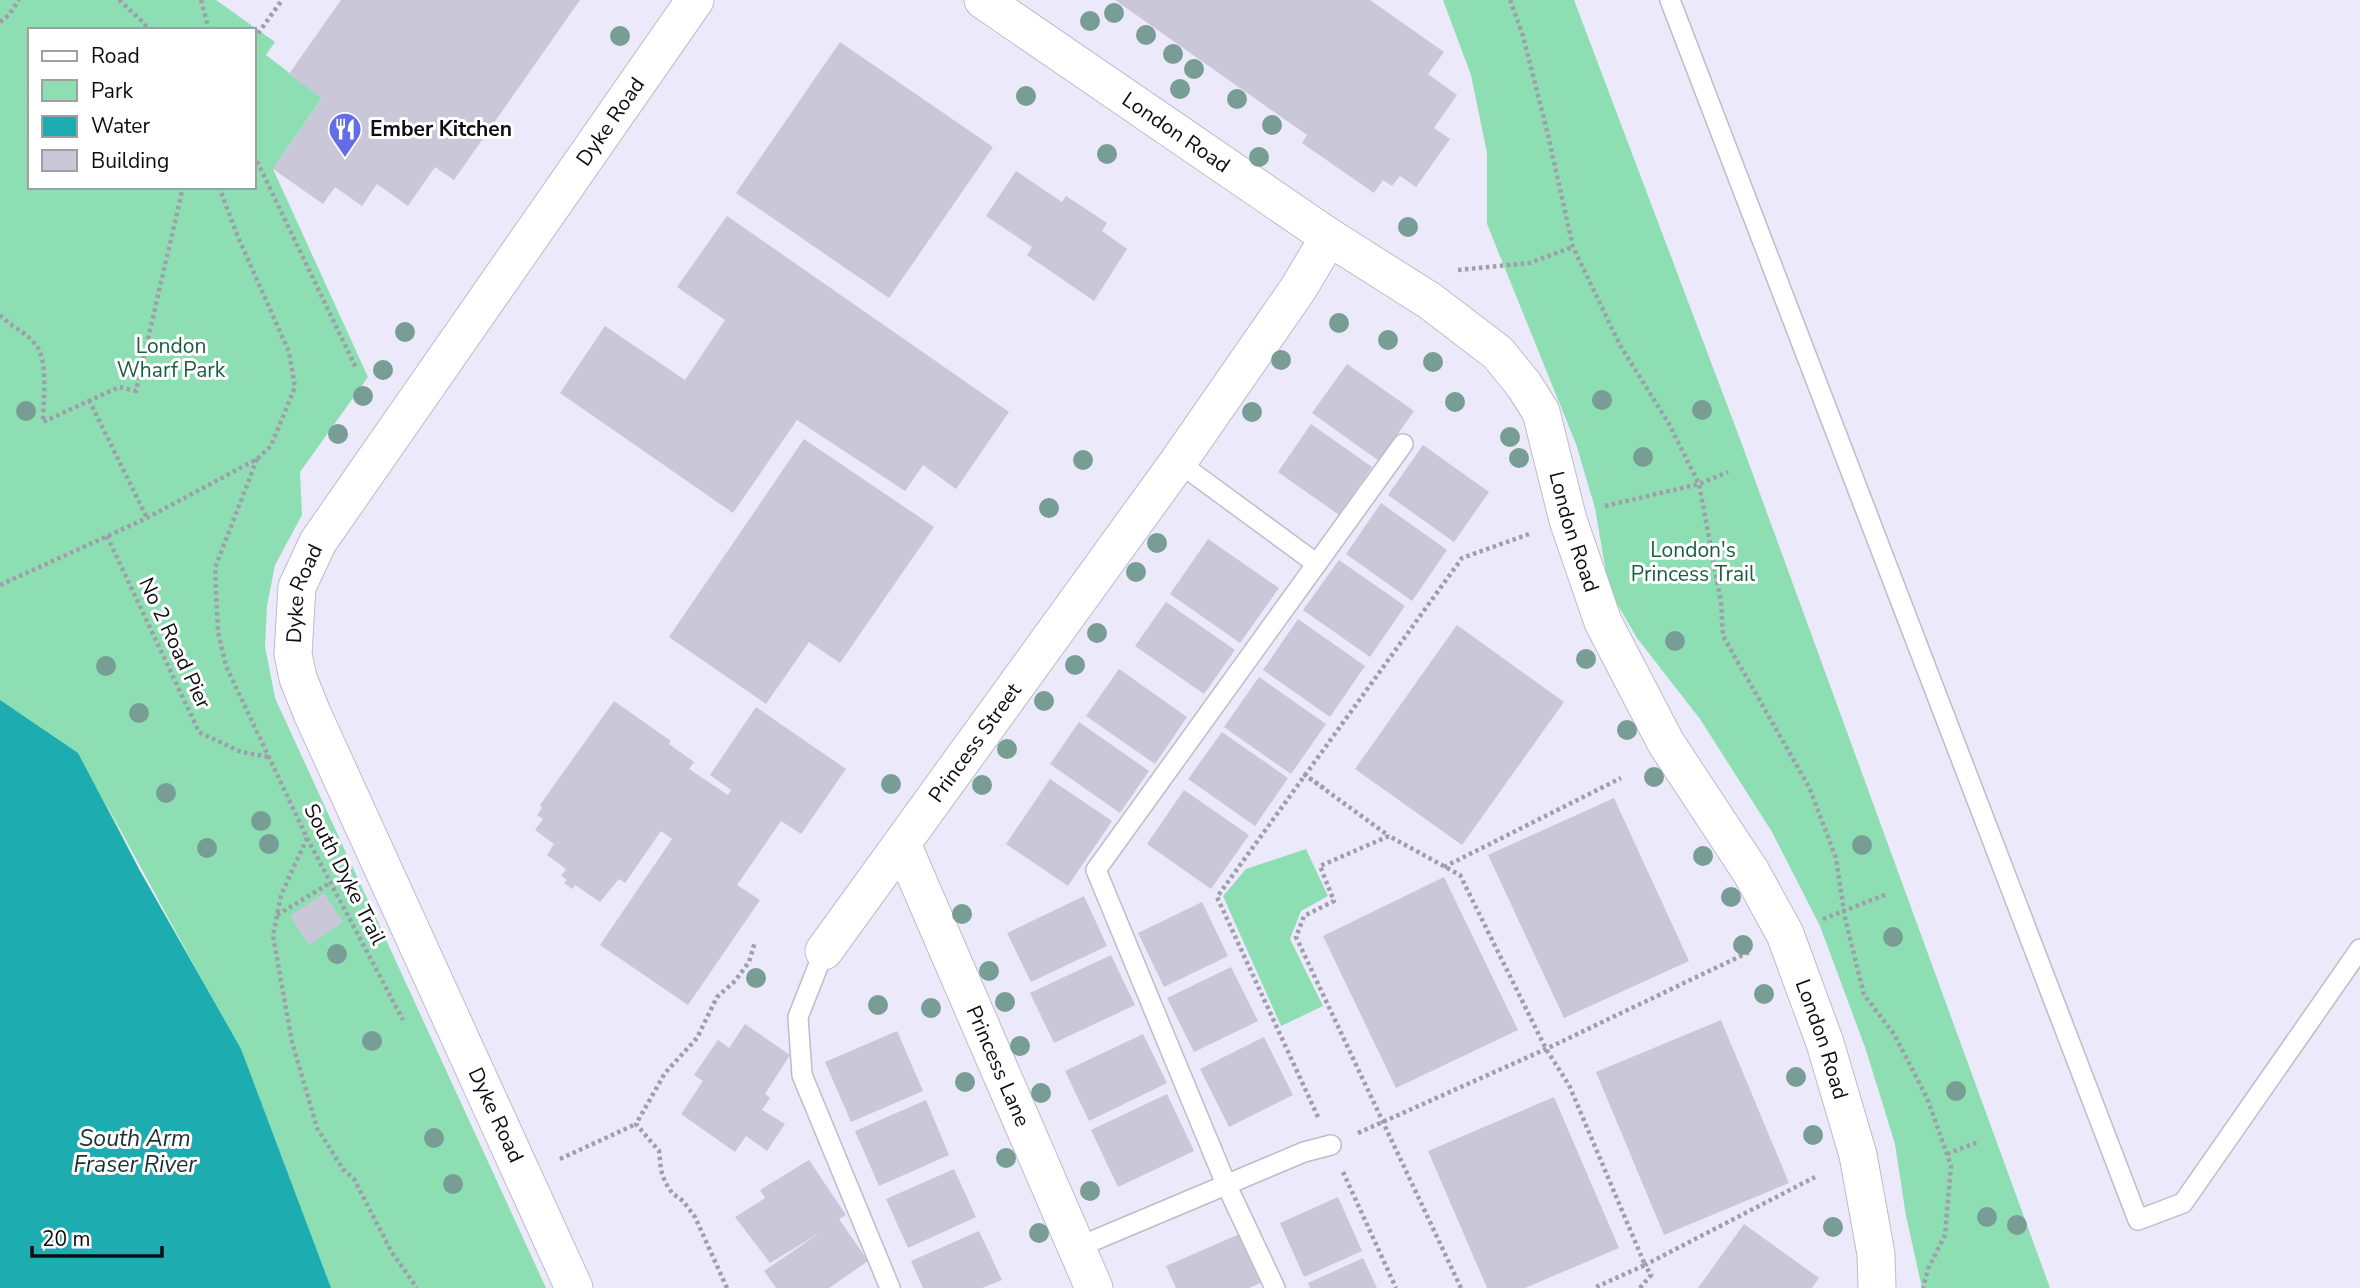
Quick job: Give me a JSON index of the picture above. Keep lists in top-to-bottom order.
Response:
{
  "streets": {
    "street": [
      "Dyke Road",
      "London Road",
      "Princess Street",
      "Princess Lane"
    ],
    "path": ["No 2 Road Pier", "South Dyke Trail"]
  },
  "crossings": [
    ["London Road", "Princess Street"],
    ["No 2 Road Pier", "South Dyke Trail"],
    ["Princess Street", "Princess Lane"]
  ],
  "water": ["South Arm Fraser River"],
  "parks": ["London Wharf Park", "London's Princess Trail"],
  "places": {
    "restaurant": ["Ember Kitchen"]
  },
  "legend": [
    "Road",
    "Park",
    "Water",
    "Building"
  ],
  "scale_bar": "20 m"
}
